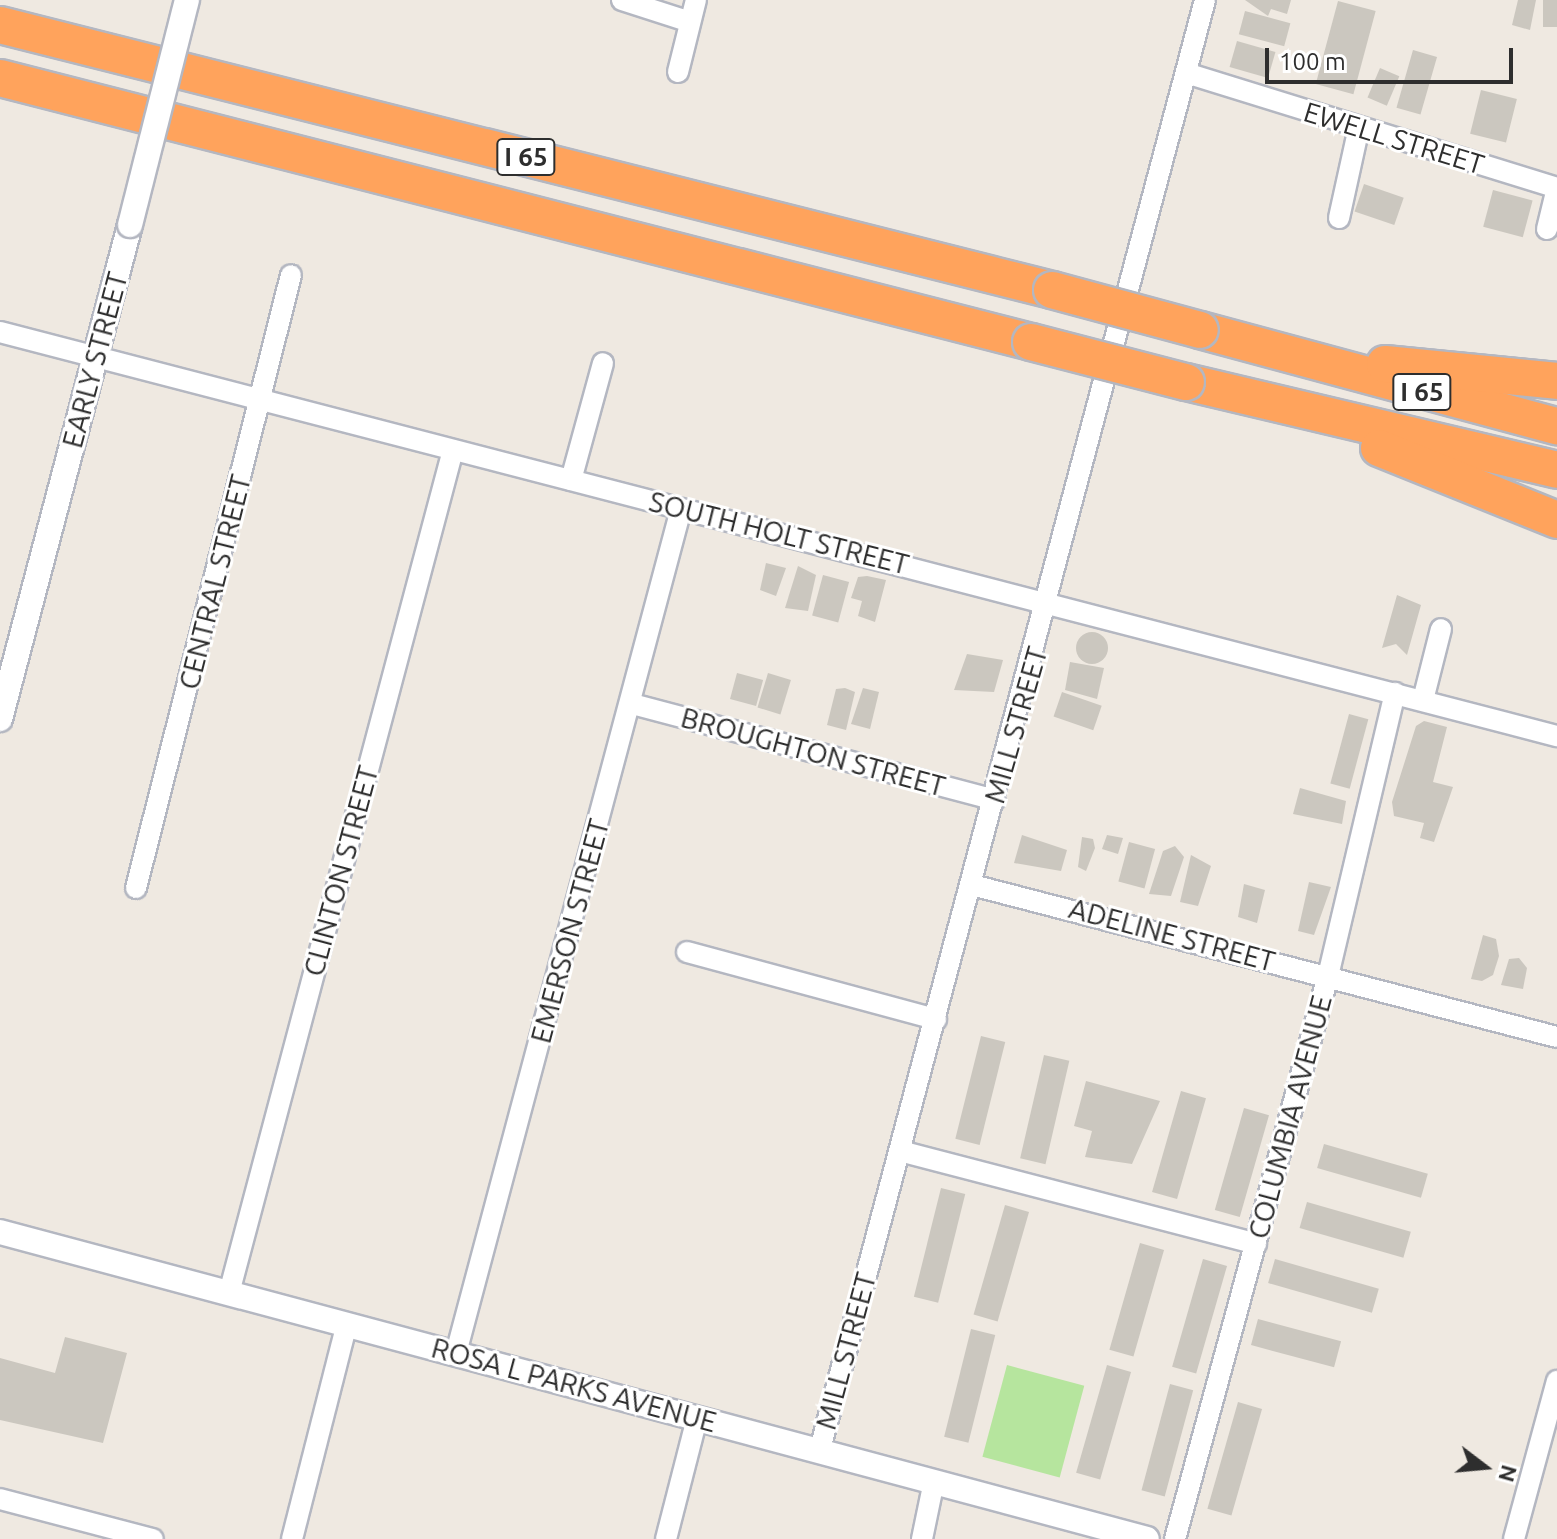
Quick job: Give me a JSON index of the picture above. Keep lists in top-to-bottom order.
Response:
{
  "streets": {
    "highway": ["I 65"],
    "street": [
      "EWELL STREET",
      "EARLY STREET",
      "SOUTH HOLT STREET",
      "CENTRAL STREET",
      "MILL STREET",
      "BROUGHTON STREET",
      "CLINTON STREET",
      "EMERSON STREET",
      "ADELINE STREET",
      "COLUMBIA AVENUE",
      "ROSA L PARKS AVENUE"
    ]
  },
  "crossings": [
    ["EWELL STREET", "MILL STREET"],
    ["EARLY STREET", "SOUTH HOLT STREET"],
    ["SOUTH HOLT STREET", "CENTRAL STREET"],
    ["SOUTH HOLT STREET", "MILL STREET"],
    ["SOUTH HOLT STREET", "CLINTON STREET"],
    ["SOUTH HOLT STREET", "EMERSON STREET"],
    ["SOUTH HOLT STREET", "COLUMBIA AVENUE"],
    ["MILL STREET", "BROUGHTON STREET"],
    ["MILL STREET", "ADELINE STREET"],
    ["MILL STREET", "ROSA L PARKS AVENUE"],
    ["BROUGHTON STREET", "EMERSON STREET"],
    ["CLINTON STREET", "ROSA L PARKS AVENUE"],
    ["EMERSON STREET", "ROSA L PARKS AVENUE"],
    ["ADELINE STREET", "COLUMBIA AVENUE"]
  ],
  "scale_bar": "100 m",
  "north": "right"
}
